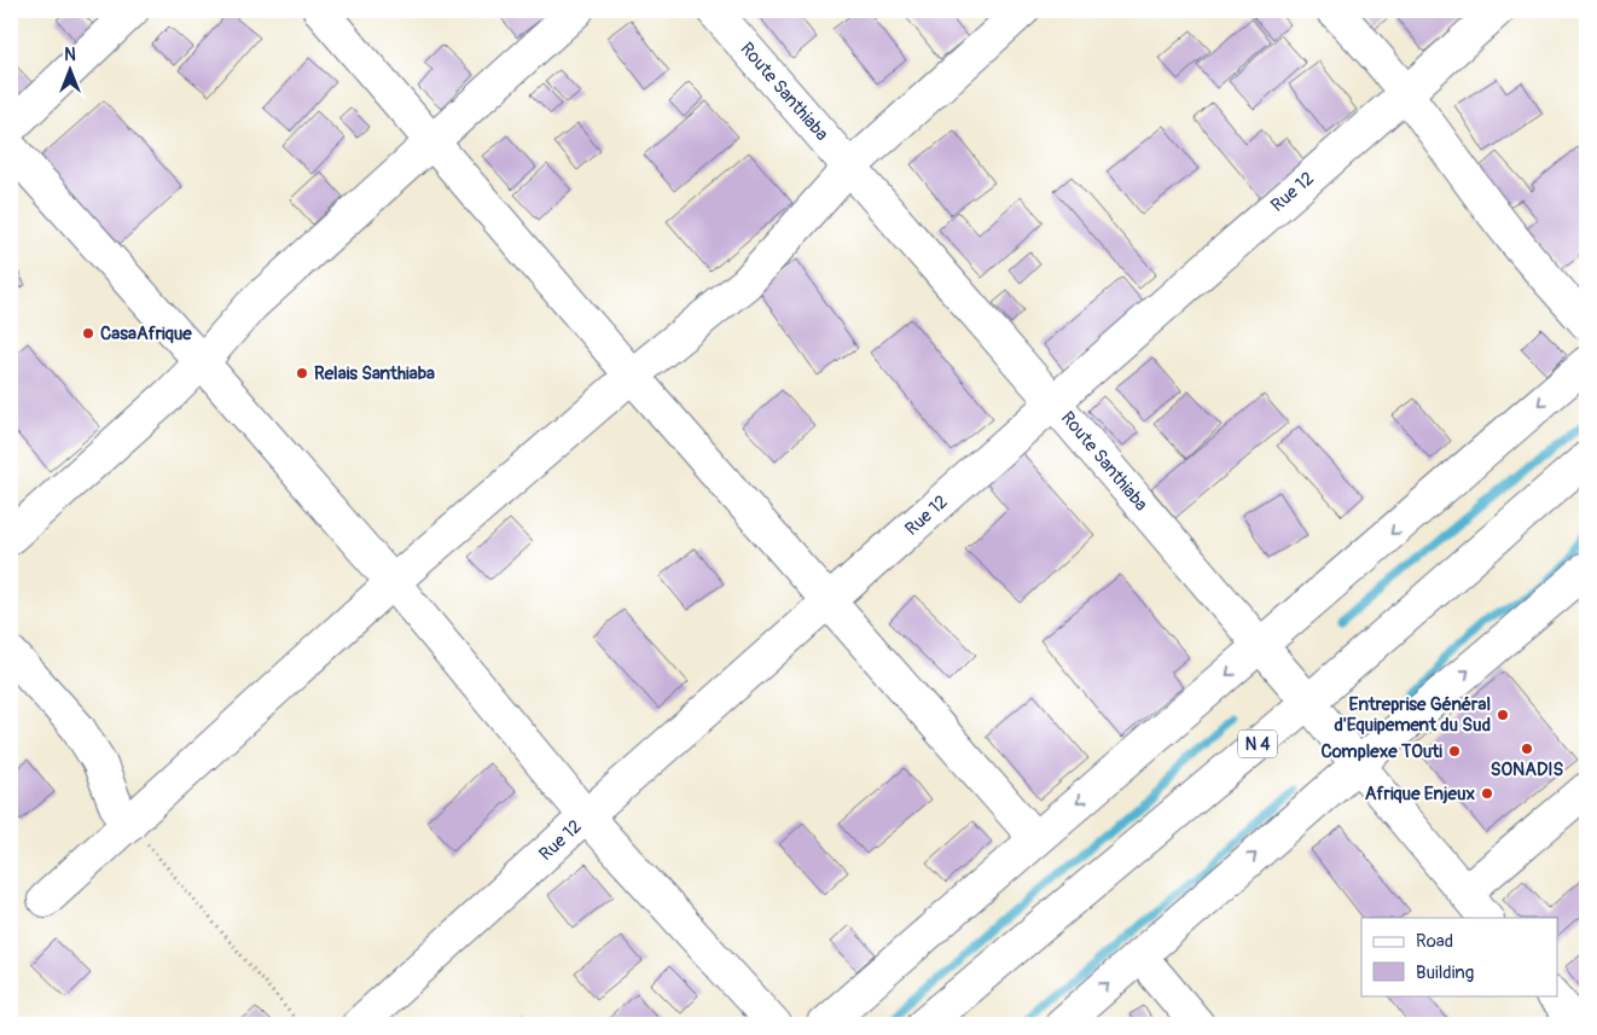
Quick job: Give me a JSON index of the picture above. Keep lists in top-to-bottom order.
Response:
{
  "streets": {
    "main road": ["Route Santhiaba", "Rue 12", "N 4"]
  },
  "crossings": [
    ["Route Santhiaba", "Rue 12"],
    ["Route Santhiaba", "N 4"]
  ],
  "places": [
    "CasaAfrique",
    "Relais Santhiaba",
    "Entreprise Général d'Equipement du Sud",
    "SONADIS",
    "Complexe TOuti",
    "Afrique Enjeux"
  ],
  "legend": ["Road", "Building"],
  "north": "top"
}
